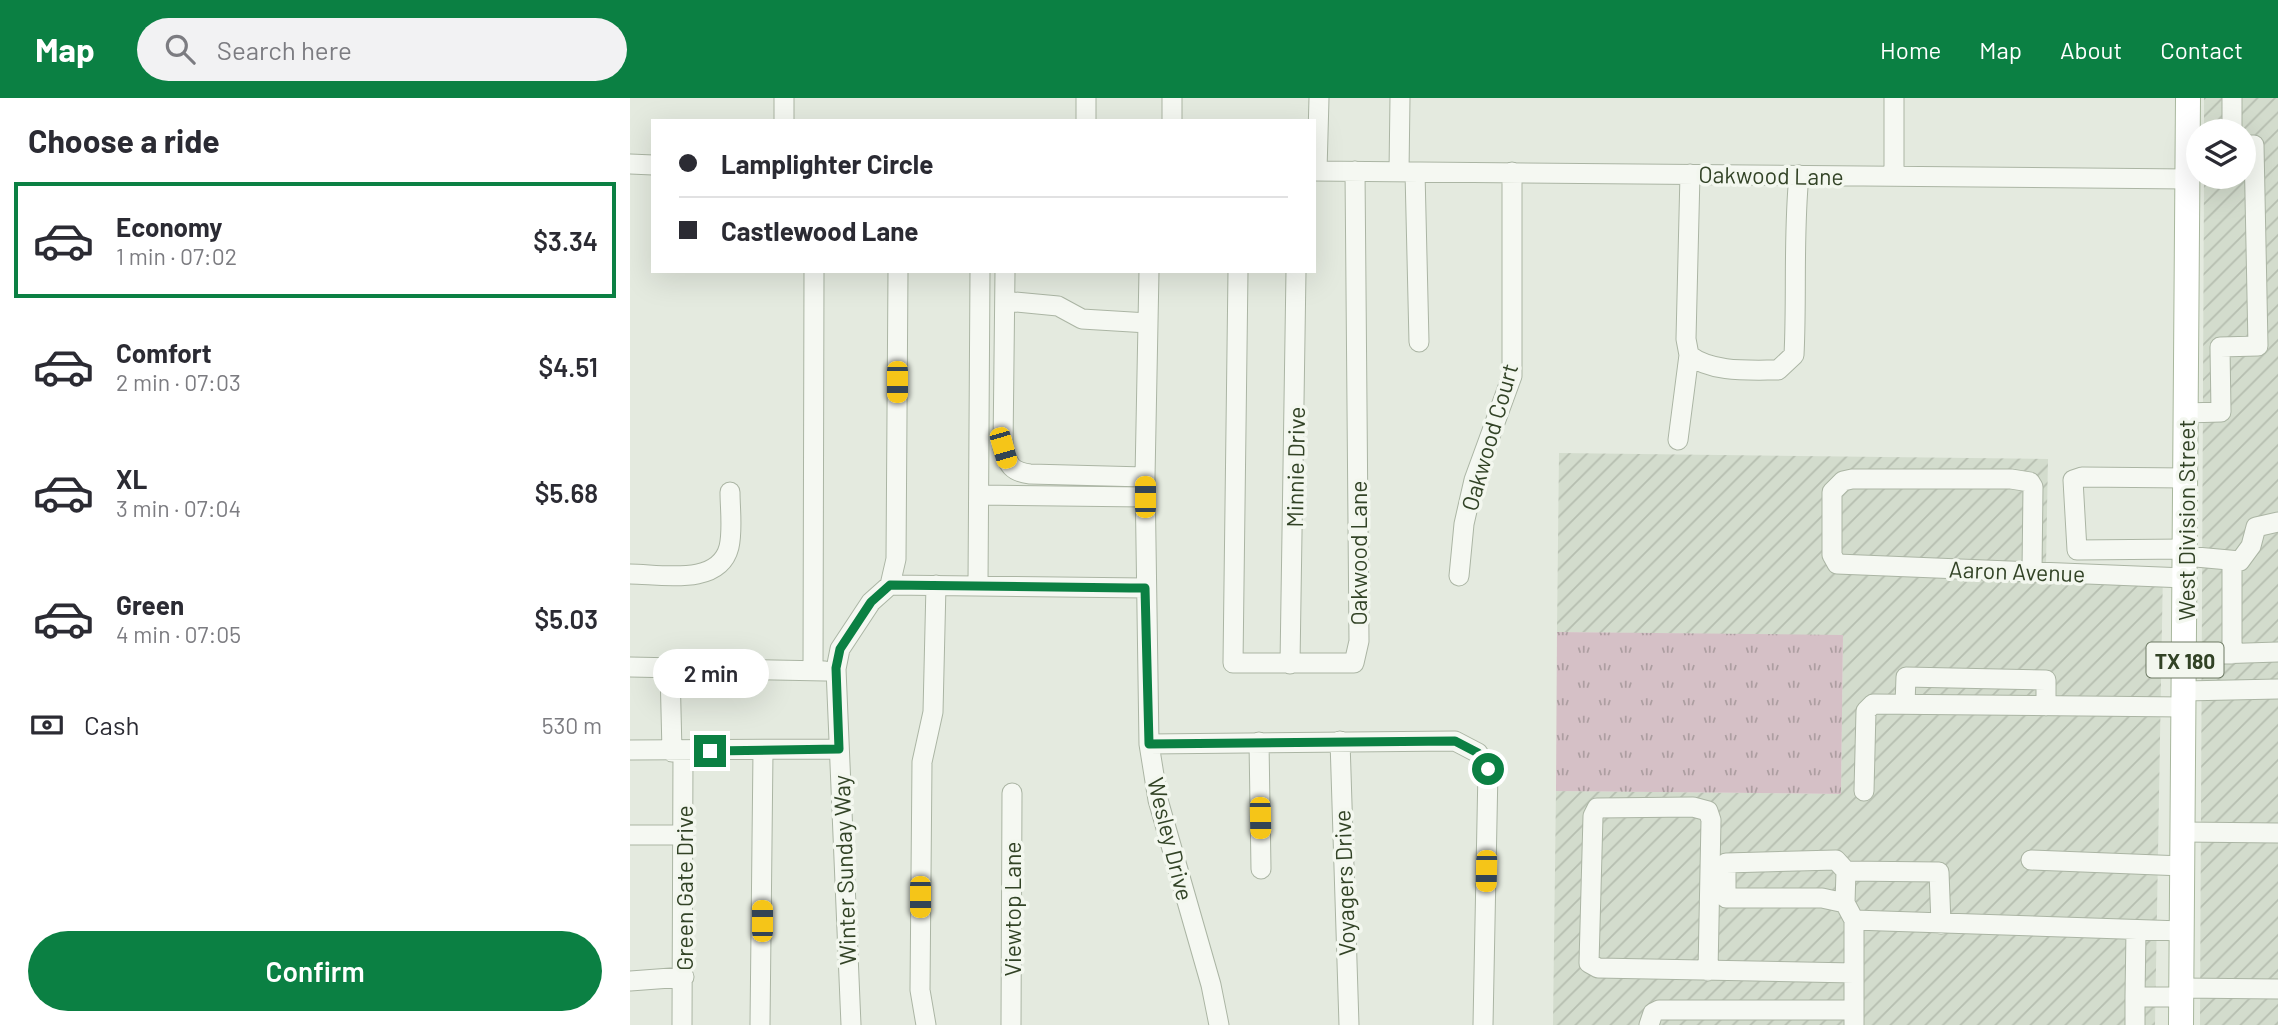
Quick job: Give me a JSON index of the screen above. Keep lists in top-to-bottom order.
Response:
{
  "streets": {
    "main road": ["West Division Street", "TX 180"],
    "street": [
      "Oakwood Lane",
      "Oakwood Court",
      "Minnie Drive",
      "Aaron Avenue",
      "Wesley Drive",
      "Winter Sunday Way",
      "Voyagers Drive",
      "Green Gate Drive",
      "Viewtop Lane"
    ]
  },
  "crossings": [
    ["Oakwood Lane", "Oakwood Court"],
    ["Oakwood Lane", "Minnie Drive"],
    ["West Division Street", "Aaron Avenue"]
  ],
  "page": {
    "header": "Map",
    "search": "Search here",
    "nav": [
      "Home",
      "Map",
      "About",
      "Contact"
    ],
    "heading": "Choose a ride",
    "banner": ["Lamplighter Circle", "Castlewood Lane"],
    "list": [
      {
        "name": "Economy",
        "note": "1 min · 07:02",
        "value": "$3.34"
      },
      {
        "name": "Comfort",
        "note": "2 min · 07:03",
        "value": "$4.51"
      },
      {
        "name": "XL",
        "note": "3 min · 07:04",
        "value": "$5.68"
      },
      {
        "name": "Green",
        "note": "4 min · 07:05",
        "value": "$5.03"
      }
    ],
    "bubble": "2 min",
    "pay": ["Cash", "530 m"],
    "buttons": "Confirm"
  }
}
